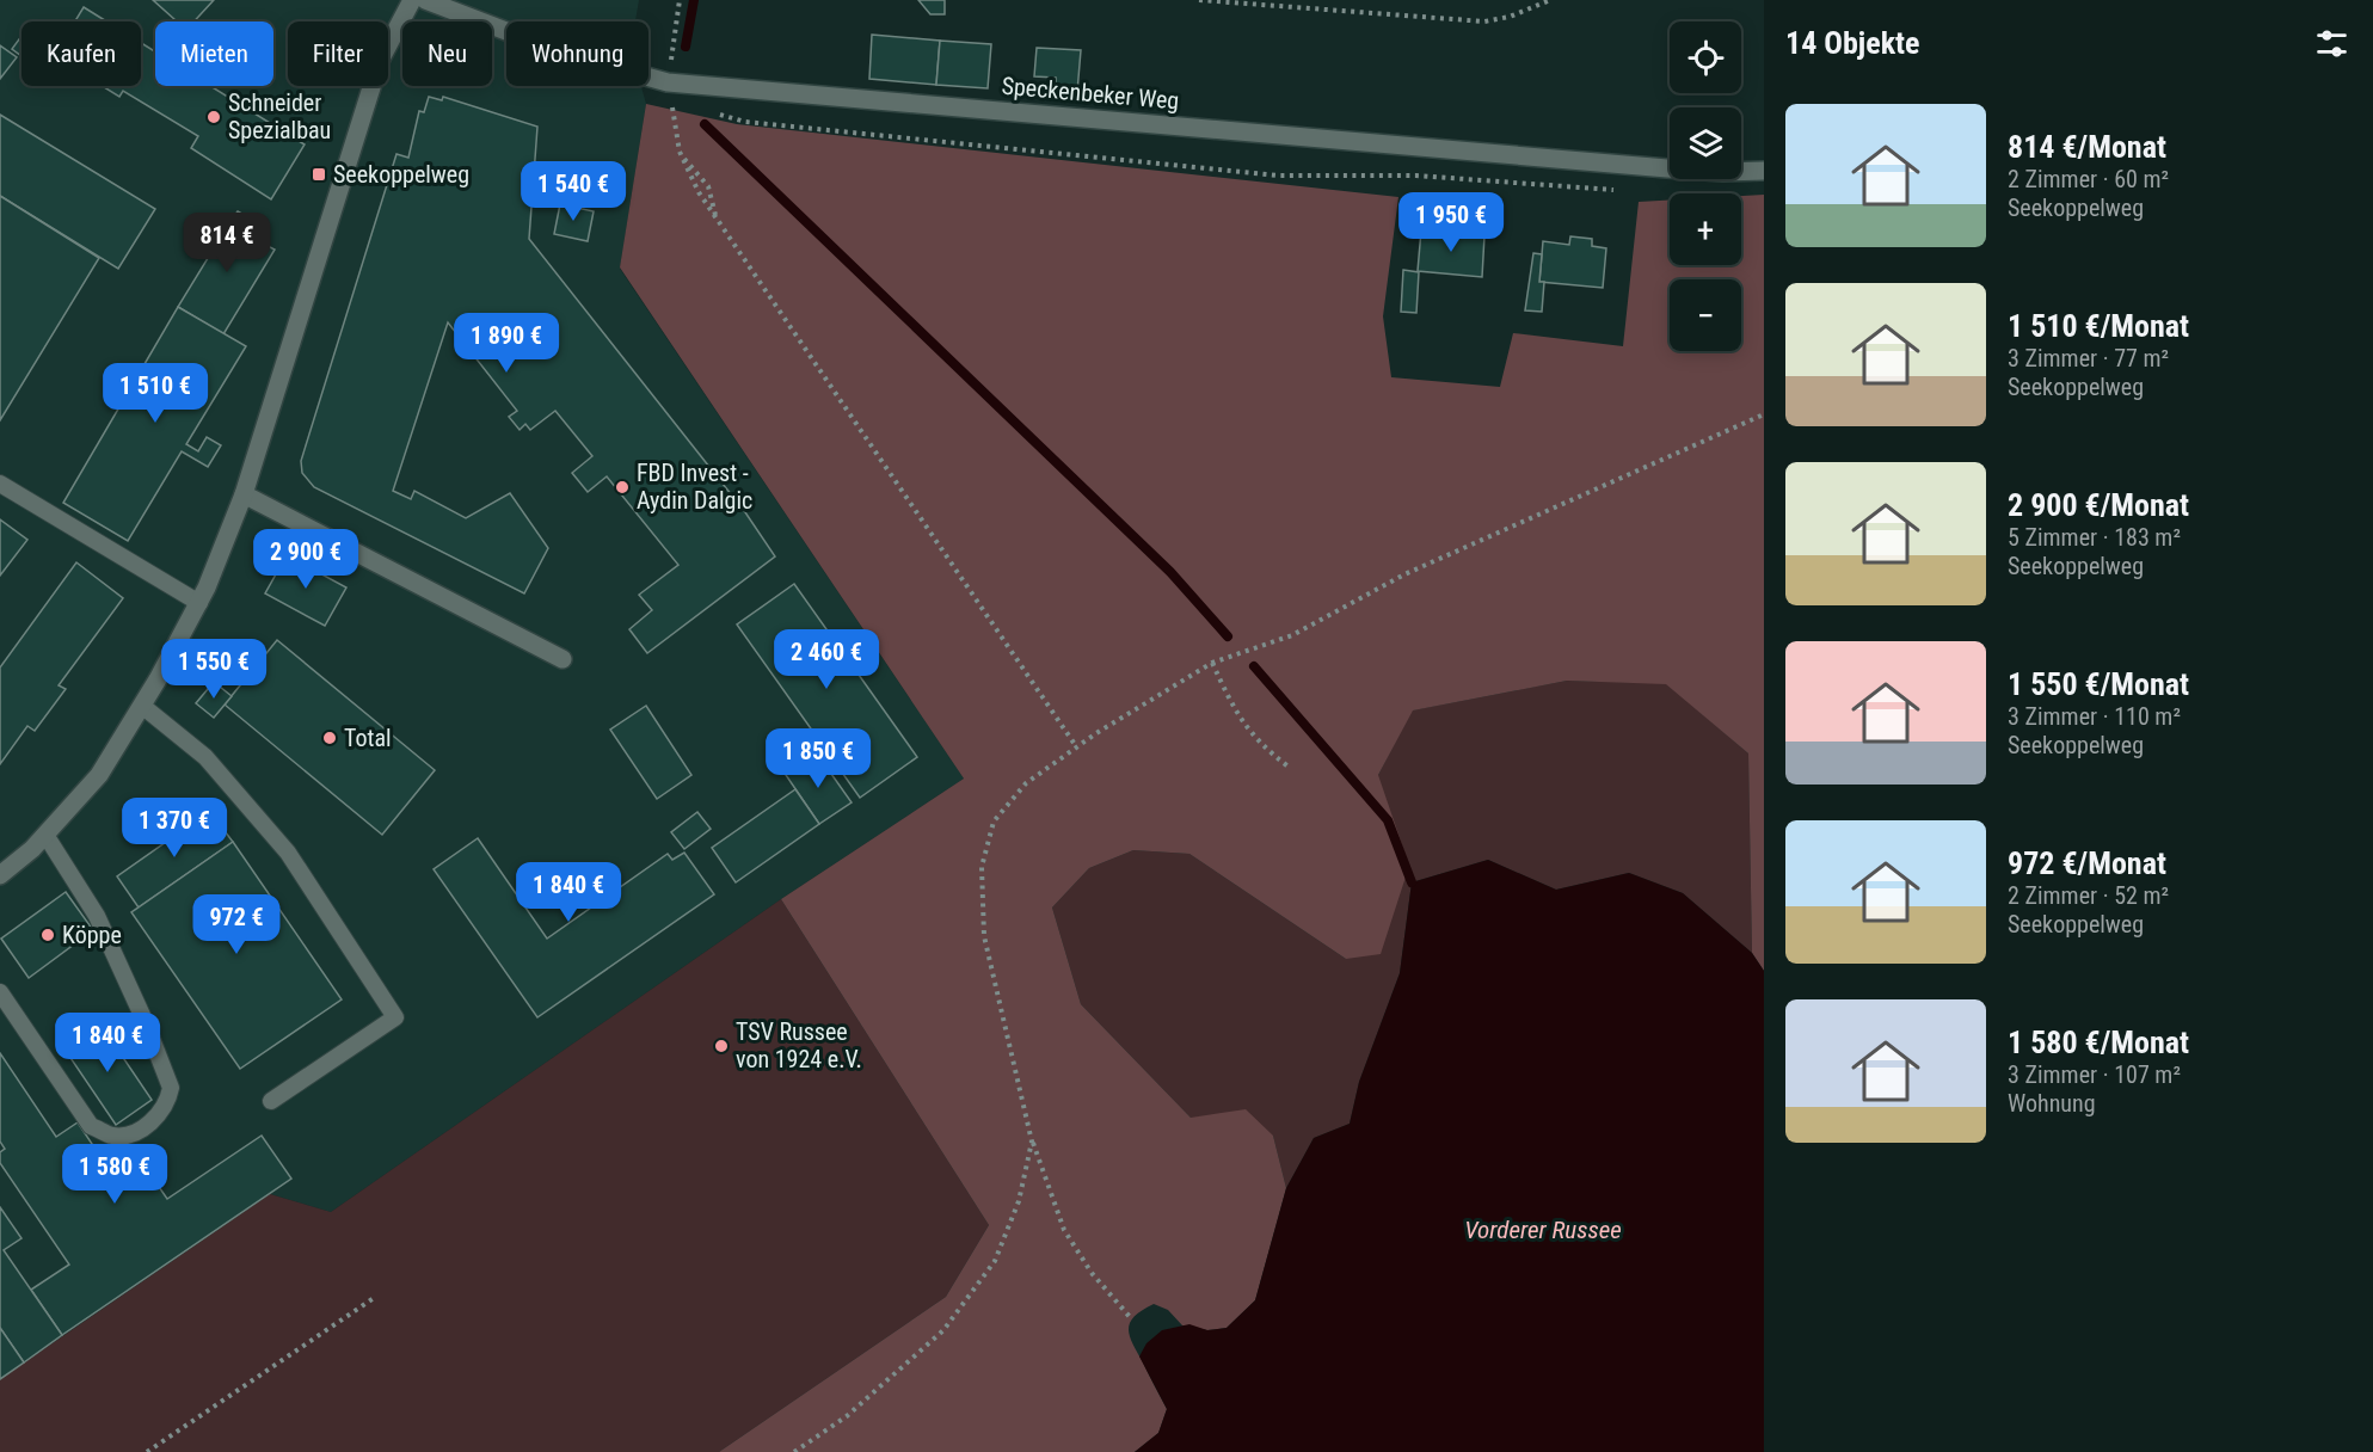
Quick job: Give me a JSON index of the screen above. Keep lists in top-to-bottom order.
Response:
{
  "streets": {
    "street": ["Speckenbeker Weg"]
  },
  "water": ["Vorderer Russee"],
  "places": {
    "other": [
      "Schneider Spezialbau",
      "FBD Invest - Aydin Dalgic",
      "Total",
      "Köppe",
      "TSV Russee von 1924 e.V."
    ],
    "transit": ["Seekoppelweg"]
  },
  "page": {
    "heading": "14 Objekte",
    "map_buttons": ["+", "−"],
    "chip": [
      "Kaufen",
      "Mieten",
      "Filter",
      "Neu",
      "Wohnung"
    ],
    "list": [
      {
        "name": "814 €/Monat",
        "note": "2 Zimmer · 60 m² · Seekoppelweg"
      },
      {
        "name": "1 510 €/Monat",
        "note": "3 Zimmer · 77 m² · Seekoppelweg"
      },
      {
        "name": "2 900 €/Monat",
        "note": "5 Zimmer · 183 m² · Seekoppelweg"
      },
      {
        "name": "1 550 €/Monat",
        "note": "3 Zimmer · 110 m² · Seekoppelweg"
      },
      {
        "name": "972 €/Monat",
        "note": "2 Zimmer · 52 m² · Seekoppelweg"
      },
      {
        "name": "1 580 €/Monat",
        "note": "3 Zimmer · 107 m² · Wohnung"
      }
    ],
    "price": [
      "1 540 €",
      "1 950 €",
      "814 €",
      "1 890 €",
      "1 510 €",
      "2 900 €",
      "2 460 €",
      "1 550 €",
      "1 850 €",
      "1 370 €",
      "1 840 €",
      "972 €",
      "1 840 €",
      "1 580 €"
    ]
  }
}
